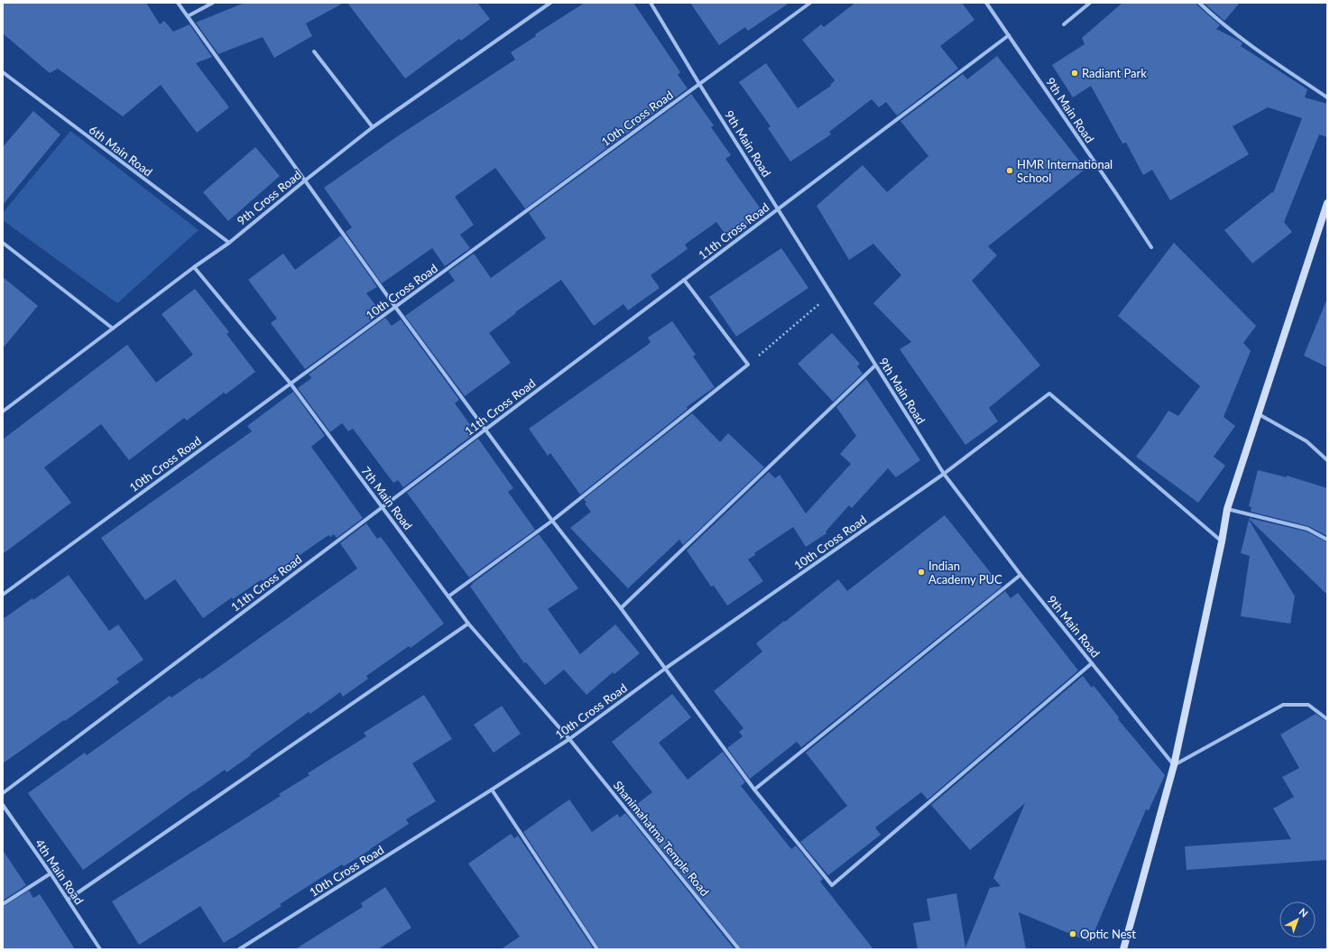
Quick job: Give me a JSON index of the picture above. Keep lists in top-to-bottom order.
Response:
{
  "streets": {
    "street": [
      "9th Main Road",
      "10th Cross Road",
      "6th Main Road",
      "9th Cross Road",
      "11th Cross Road",
      "7th Main Road",
      "Shanimahatma Temple Road",
      "4th Main Road"
    ]
  },
  "crossings": [
    ["9th Main Road", "10th Cross Road"],
    ["9th Main Road", "11th Cross Road"],
    ["10th Cross Road", "7th Main Road"],
    ["10th Cross Road", "Shanimahatma Temple Road"],
    ["6th Main Road", "9th Cross Road"],
    ["9th Cross Road", "7th Main Road"],
    ["11th Cross Road", "7th Main Road"],
    ["7th Main Road", "Shanimahatma Temple Road"]
  ],
  "places": [
    "Radiant Park",
    "HMR International School",
    "Indian Academy PUC",
    "Optic Nest"
  ],
  "north": "top right"
}
